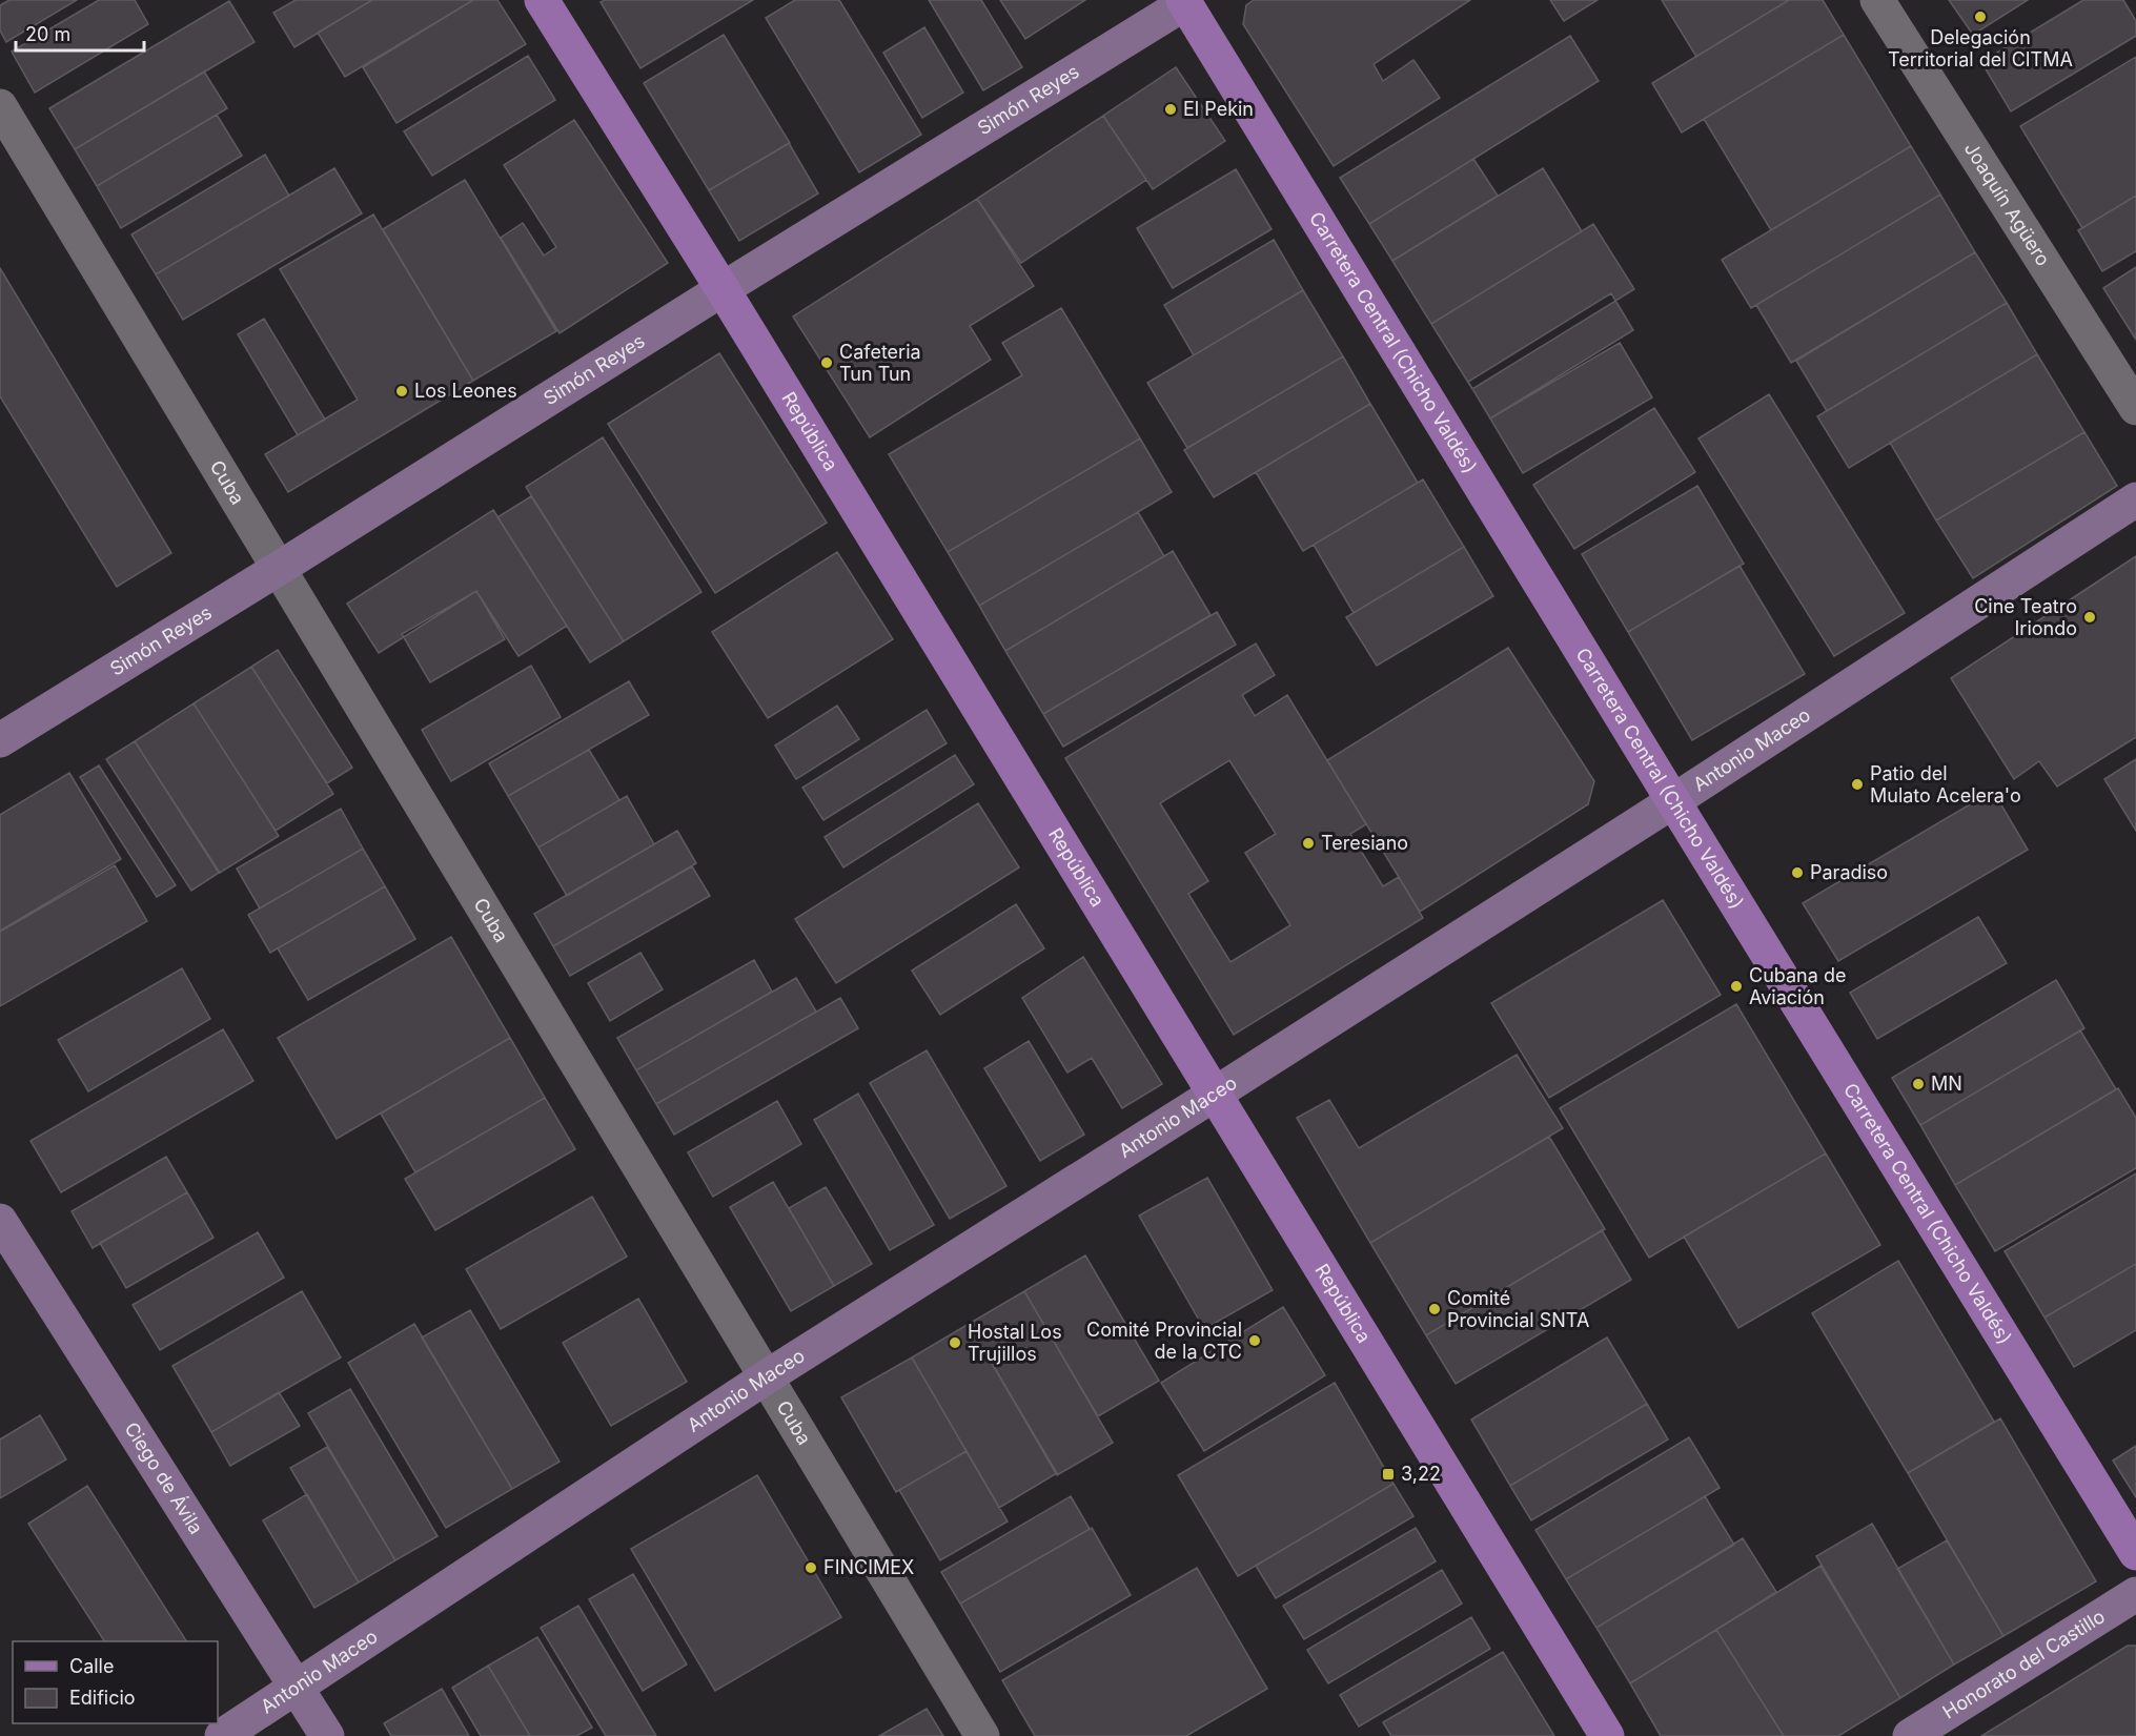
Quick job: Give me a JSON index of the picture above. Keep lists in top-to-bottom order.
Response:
{
  "streets": {
    "main road": ["Carretera Central (Chicho Valdés)", "República"],
    "street": [
      "Simón Reyes",
      "Joaquín Agüero",
      "Cuba",
      "Antonio Maceo",
      "Ciego de Ávila",
      "Honorato del Castillo"
    ]
  },
  "crossings": [
    ["Simón Reyes", "Carretera Central (Chicho Valdés)"],
    ["Simón Reyes", "República"],
    ["Simón Reyes", "Cuba"],
    ["Carretera Central (Chicho Valdés)", "Antonio Maceo"],
    ["República", "Antonio Maceo"],
    ["Cuba", "Antonio Maceo"],
    ["Antonio Maceo", "Ciego de Ávila"]
  ],
  "places": {
    "other": [
      "Delegación Territorial del CITMA",
      "El Pekin",
      "Cafeteria Tun Tun",
      "Los Leones",
      "Cine Teatro Iriondo",
      "Patio del Mulato Acelera'o",
      "Teresiano",
      "Paradiso",
      "Cubana de Aviación",
      "MN",
      "Comité Provincial SNTA",
      "Comité Provincial de la CTC",
      "Hostal Los Trujillos",
      "FINCIMEX"
    ],
    "transit": ["3,22"]
  },
  "legend": ["Calle", "Edificio"],
  "scale_bar": "20 m"
}
